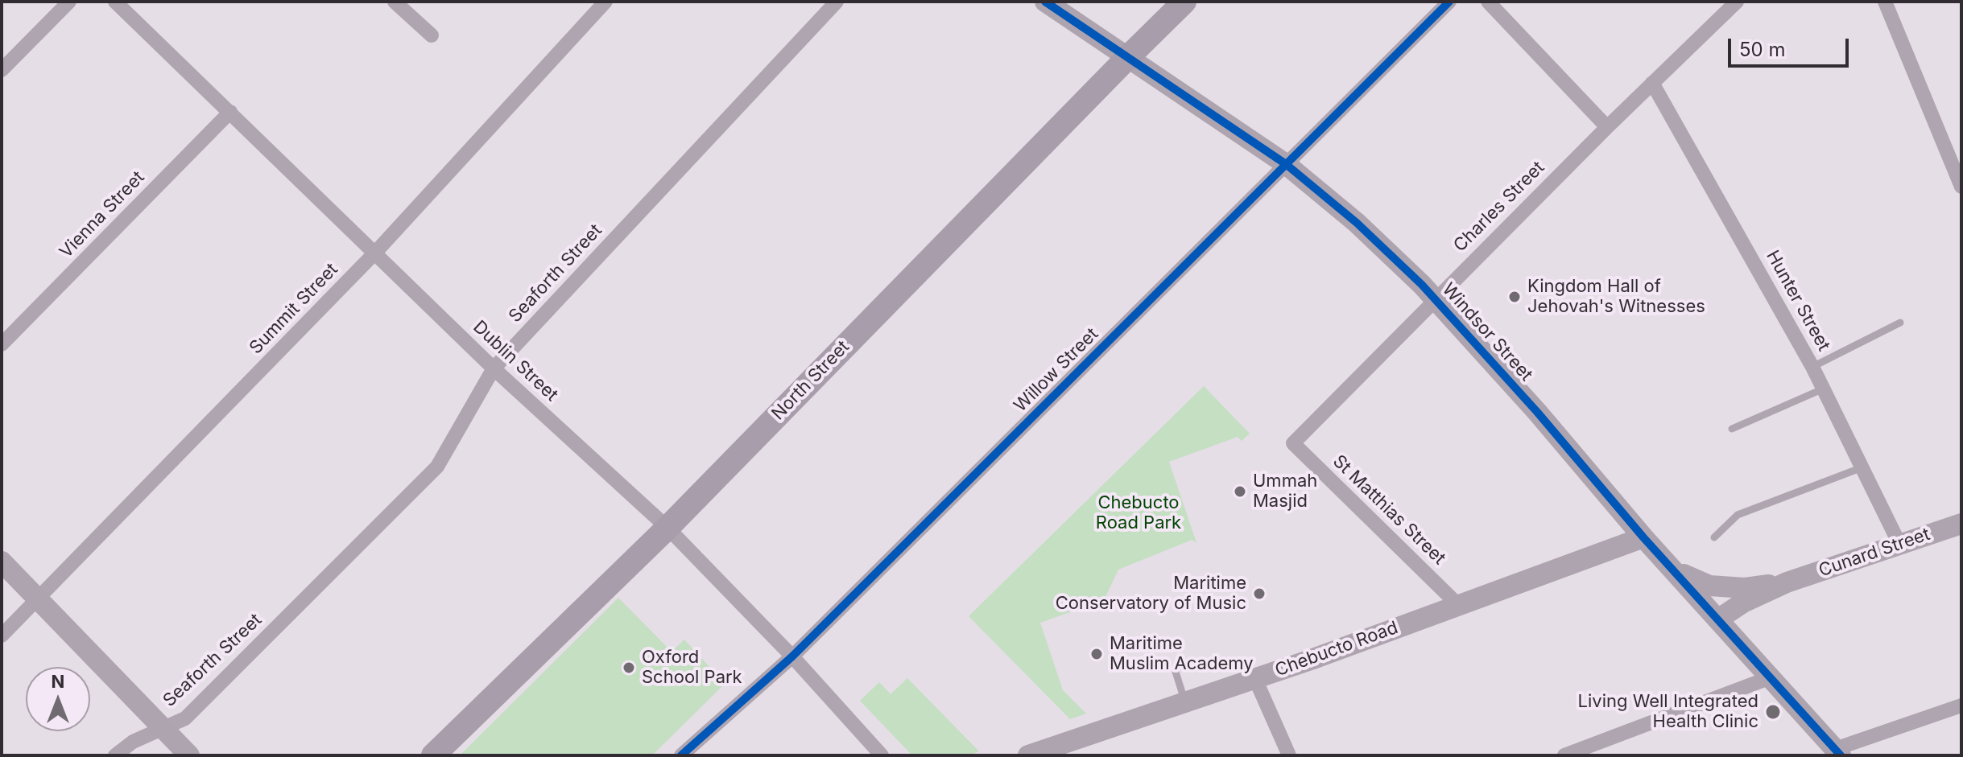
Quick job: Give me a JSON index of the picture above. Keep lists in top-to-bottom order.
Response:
{
  "streets": {
    "main road": ["North Street"],
    "street": [
      "Charles Street",
      "Vienna Street",
      "Seaforth Street",
      "Hunter Street",
      "Summit Street",
      "Windsor Street",
      "Dublin Street",
      "Willow Street",
      "St Matthias Street",
      "Cunard Street",
      "Chebucto Road"
    ]
  },
  "crossings": [
    ["Charles Street", "Hunter Street"],
    ["Charles Street", "Windsor Street"],
    ["Charles Street", "St Matthias Street"],
    ["Vienna Street", "Dublin Street"],
    ["Seaforth Street", "Dublin Street"],
    ["Hunter Street", "Cunard Street"],
    ["Summit Street", "Dublin Street"],
    ["Windsor Street", "Willow Street"],
    ["Windsor Street", "North Street"],
    ["Windsor Street", "Cunard Street"],
    ["Windsor Street", "Chebucto Road"],
    ["Dublin Street", "Willow Street"],
    ["Dublin Street", "North Street"],
    ["St Matthias Street", "Chebucto Road"]
  ],
  "parks": ["Chebucto Road Park"],
  "places": [
    "Kingdom Hall of Jehovah's Witnesses",
    "Ummah Masjid",
    "Maritime Conservatory of Music",
    "Maritime Muslim Academy",
    "Oxford School Park",
    "Living Well Integrated Health Clinic"
  ],
  "scale_bar": "50 m",
  "north": "top"
}
